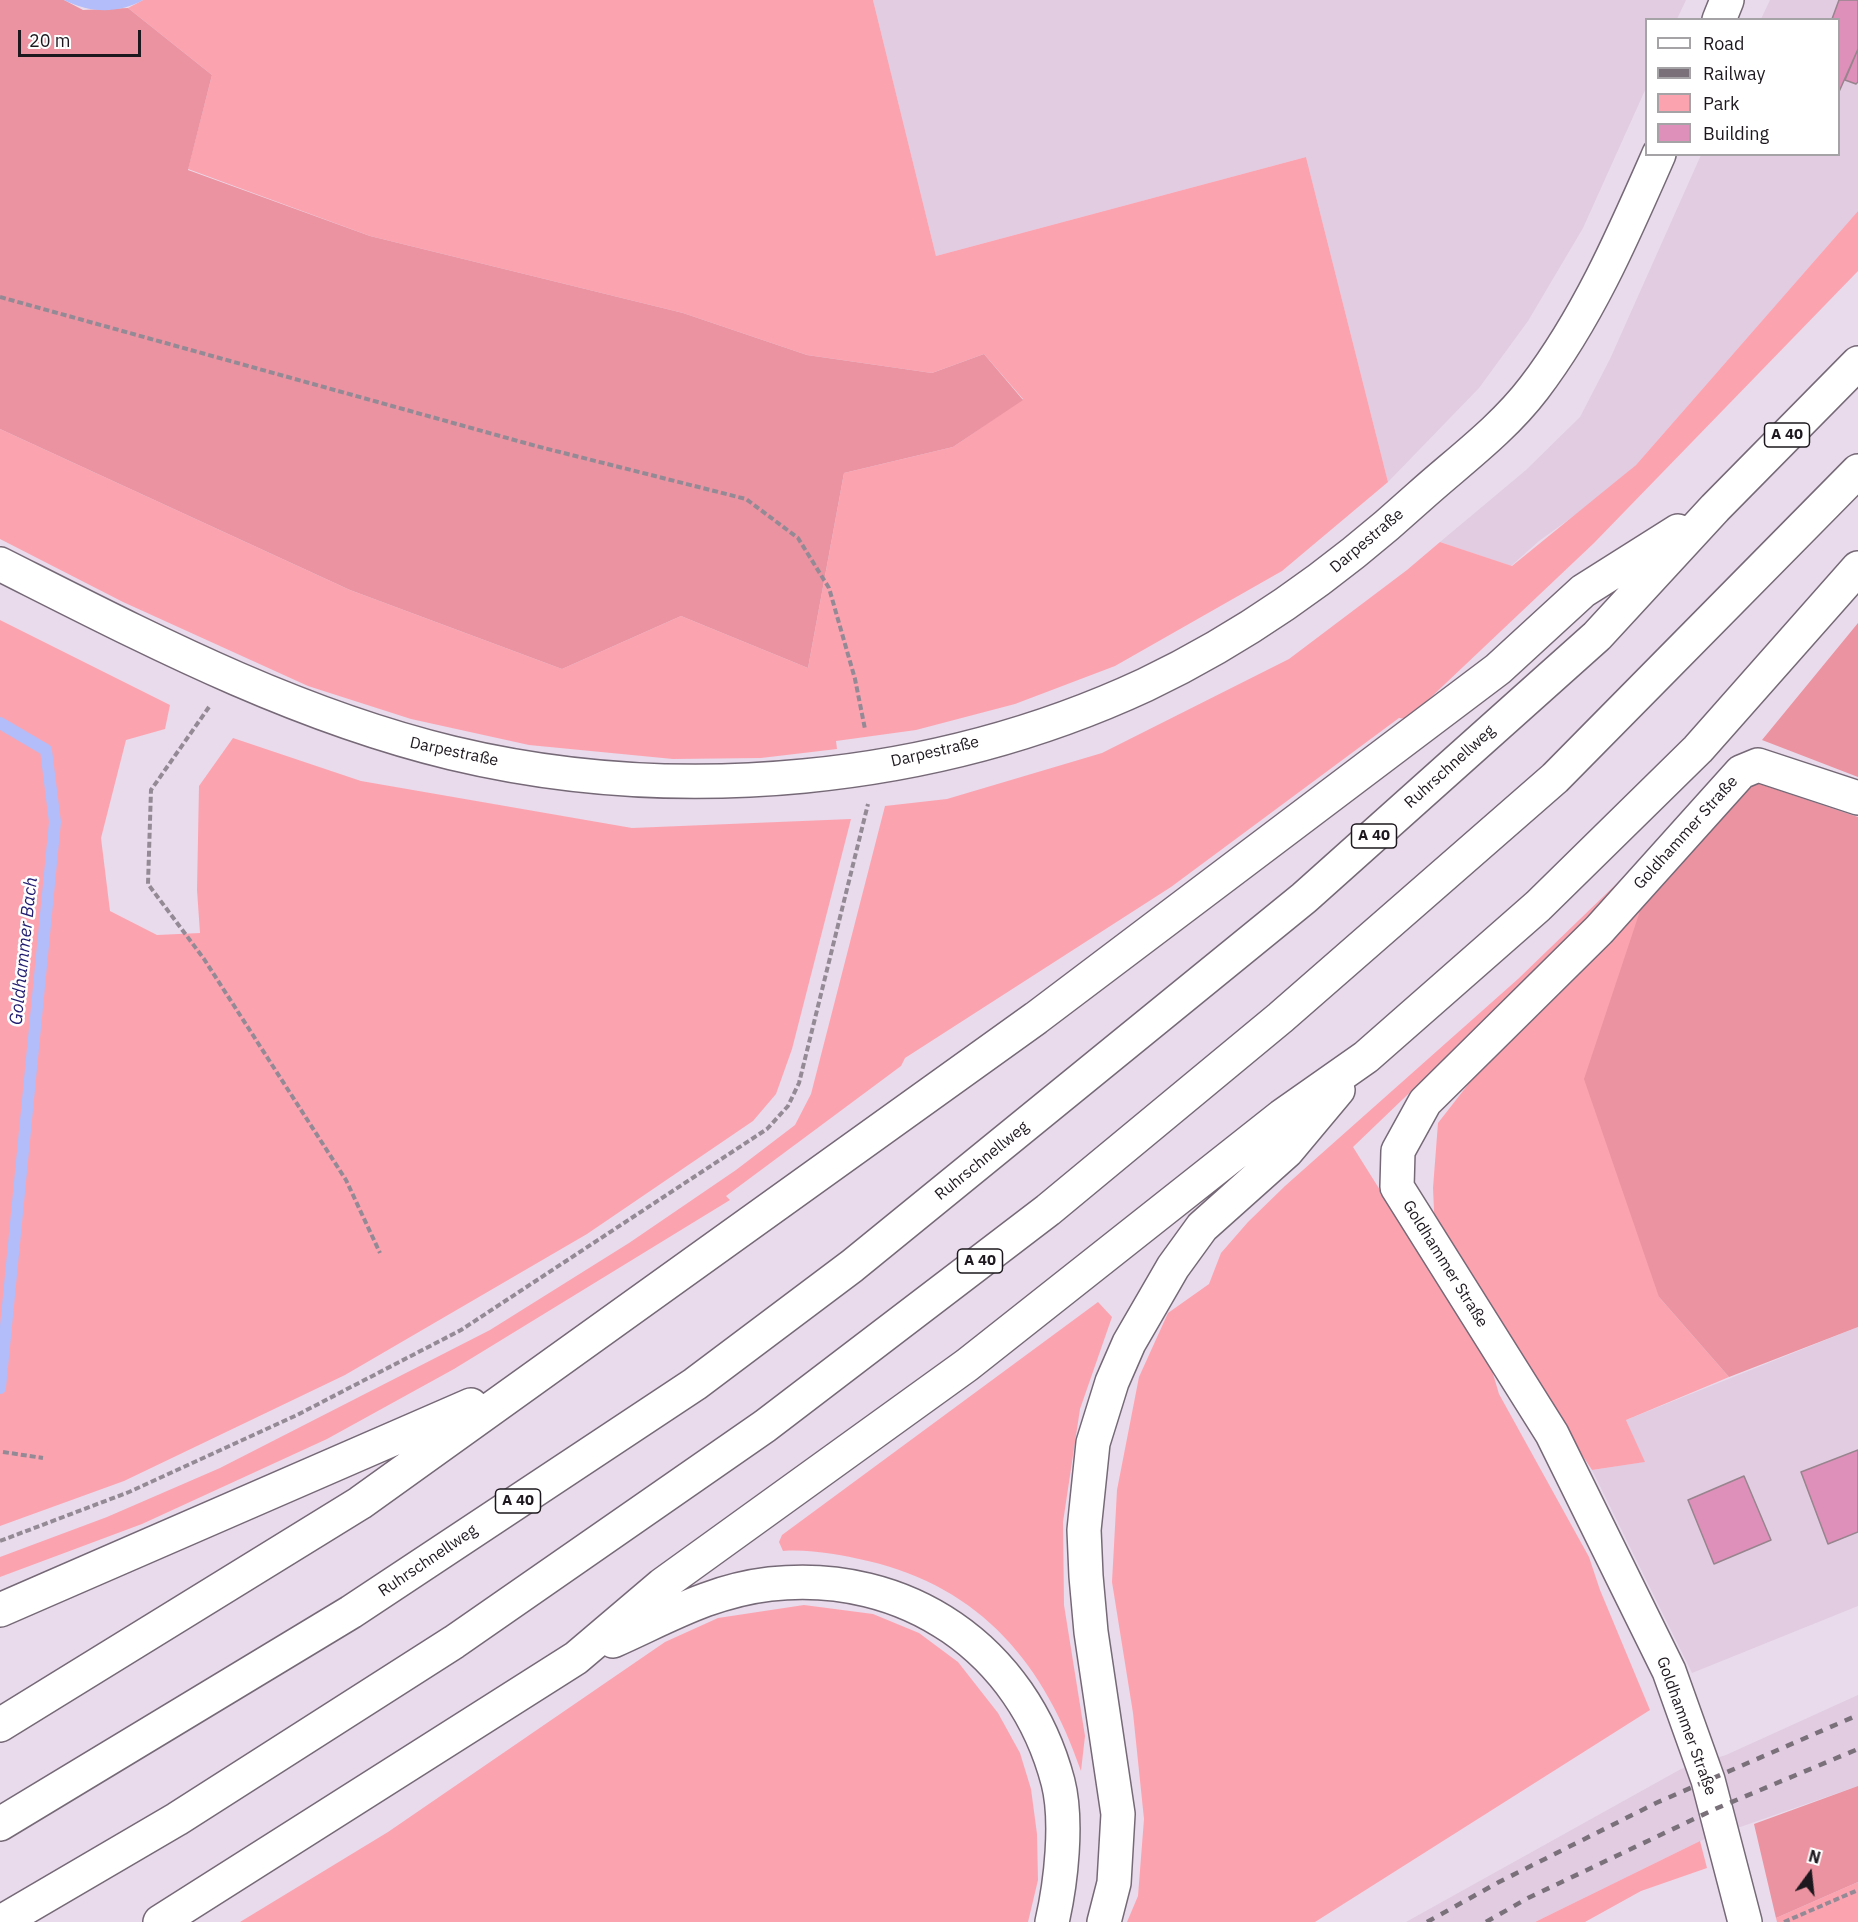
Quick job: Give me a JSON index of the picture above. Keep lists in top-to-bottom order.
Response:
{
  "streets": {
    "main road": [
      "A 40",
      "Darpestraße",
      "Ruhrschnellweg",
      "Goldhammer Straße"
    ]
  },
  "water": ["Goldhammer Bach"],
  "legend": [
    "Road",
    "Railway",
    "Park",
    "Building"
  ],
  "scale_bar": "20 m",
  "north": "top"
}
